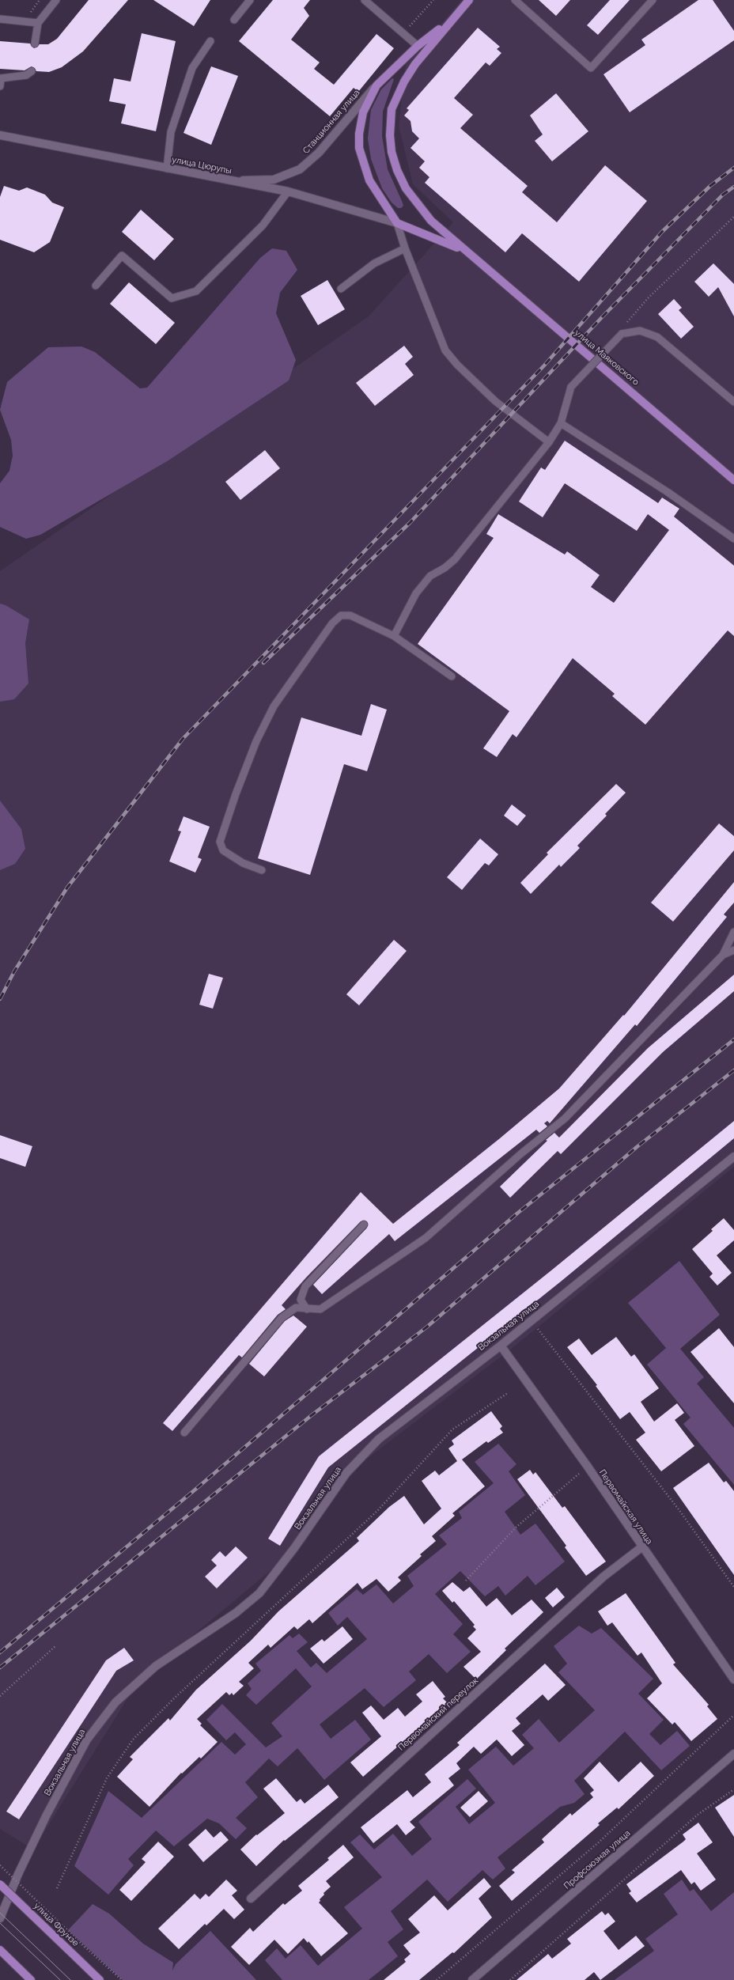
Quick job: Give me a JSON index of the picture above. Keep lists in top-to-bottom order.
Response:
{
  "streets": {
    "main road": ["Станционная улица", "улица Маяковского", "улица Фрунзе"],
    "street": [
      "улица Цюрупы",
      "Вокзальная улица",
      "Первомайская улица",
      "Первомайский переулок",
      "Профсоюзная улица"
    ]
  },
  "crossings": [
    ["Станционная улица", "улица Цюрупы"],
    ["Станционная улица", "улица Маяковского"],
    ["Вокзальная улица", "Первомайская улица"],
    ["Первомайская улица", "Первомайский переулок"]
  ]
}
